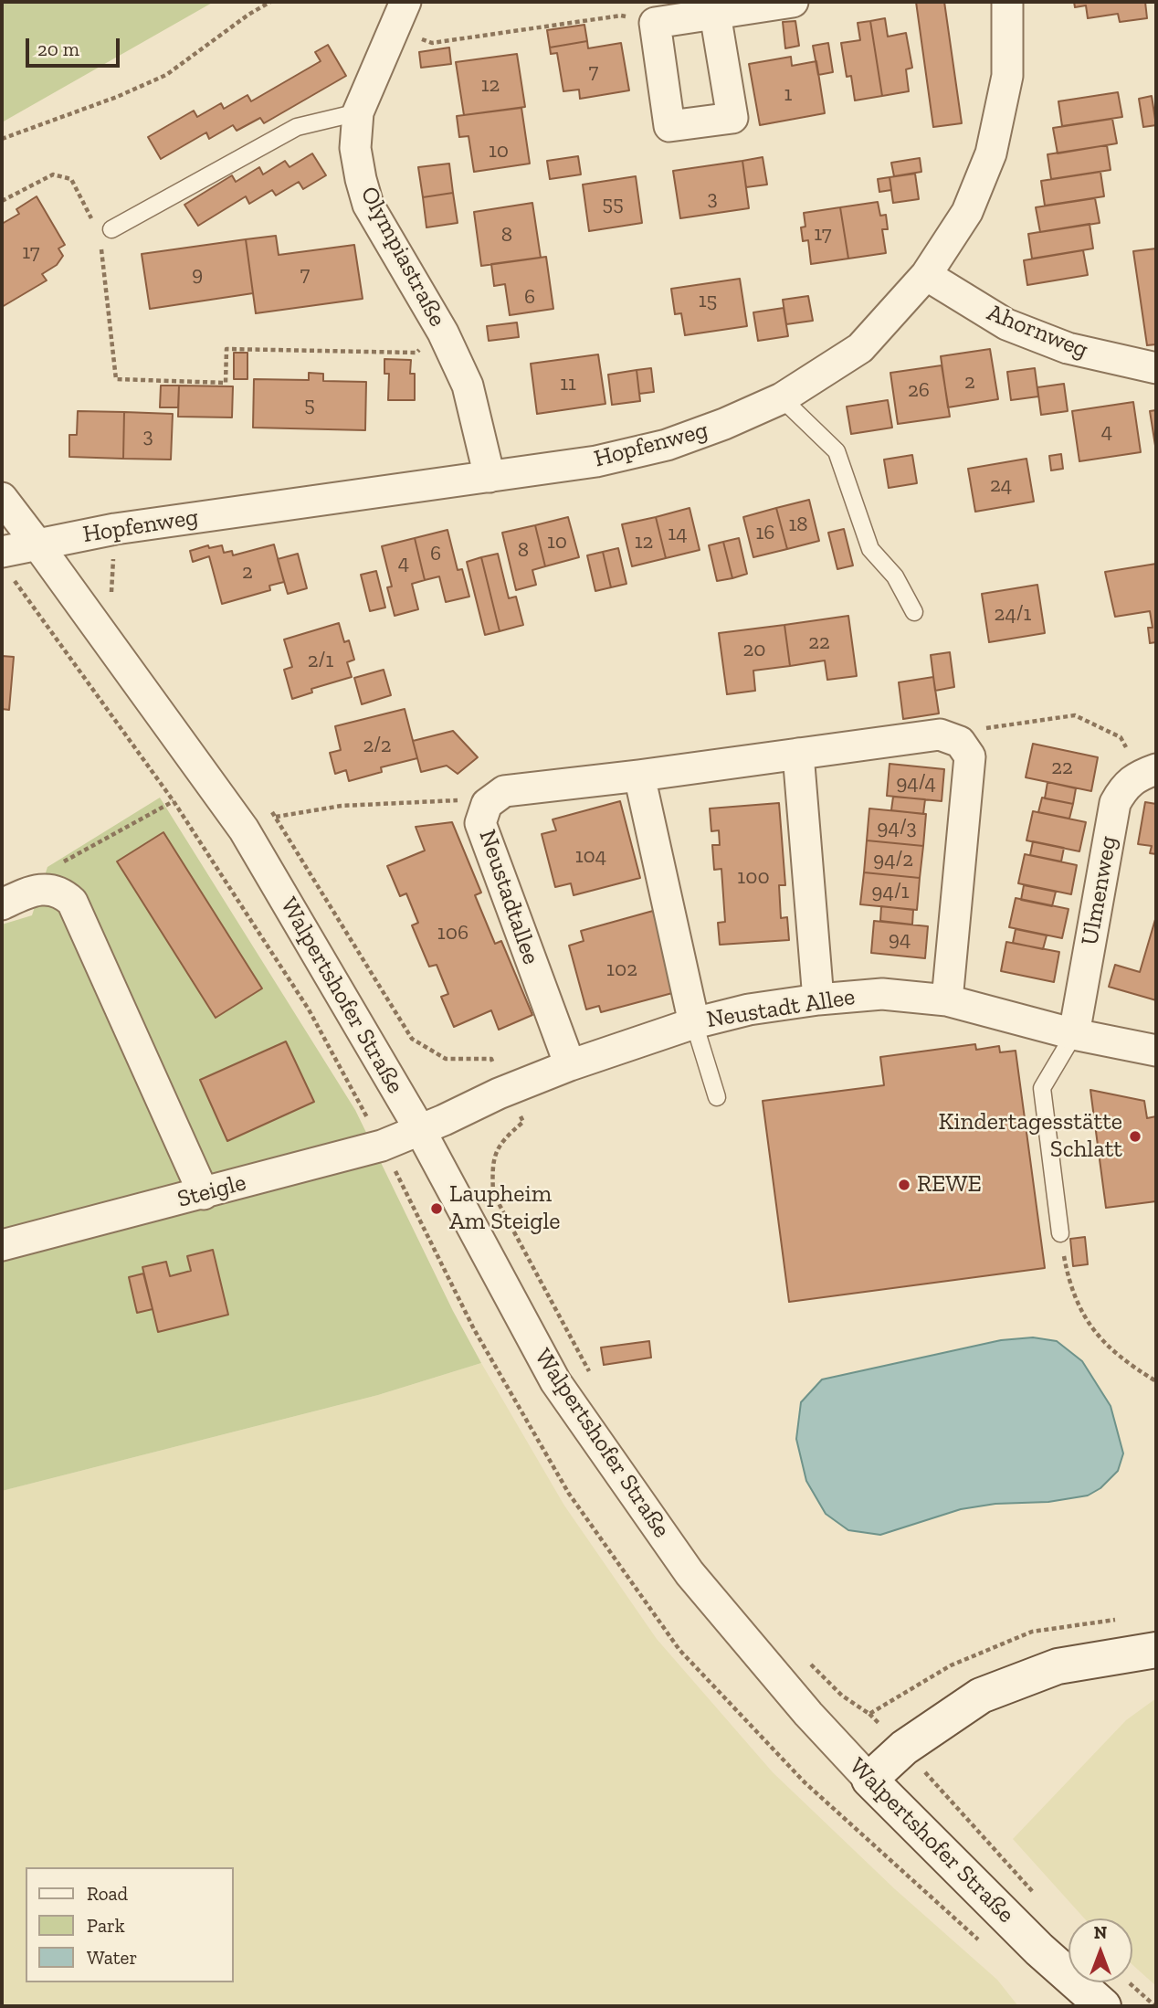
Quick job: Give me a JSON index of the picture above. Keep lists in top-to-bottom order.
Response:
{
  "streets": {
    "street": [
      "Olympiastraße",
      "Ahornweg",
      "Hopfenweg",
      "Ulmenweg",
      "Neustadtallee",
      "Walpertshofer Straße",
      "Neustadt Allee",
      "Steigle"
    ]
  },
  "crossings": [
    ["Olympiastraße", "Hopfenweg"],
    ["Ahornweg", "Hopfenweg"],
    ["Hopfenweg", "Walpertshofer Straße"],
    ["Ulmenweg", "Neustadt Allee"],
    ["Neustadtallee", "Neustadt Allee"],
    ["Walpertshofer Straße", "Neustadt Allee"],
    ["Walpertshofer Straße", "Steigle"],
    ["Neustadt Allee", "Steigle"]
  ],
  "places": ["Kindertagesstätte Schlatt", "REWE", "Laupheim Am Steigle"],
  "house_numbers": [
    "7",
    "12",
    "1",
    "10",
    "3",
    "55",
    "17",
    "8",
    "17",
    "9",
    "7",
    "6",
    "15",
    "2",
    "11",
    "26",
    "5",
    "4",
    "3",
    "24",
    "18",
    "16",
    "14",
    "10",
    "12",
    "8",
    "6",
    "4",
    "2",
    "24/1",
    "22",
    "20",
    "2/1",
    "2/2",
    "22",
    "94/4",
    "94/3",
    "104",
    "94/2",
    "100",
    "94/1",
    "106",
    "94",
    "102"
  ],
  "legend": ["Road", "Park", "Water"],
  "scale_bar": "20 m",
  "north": "top"
}
